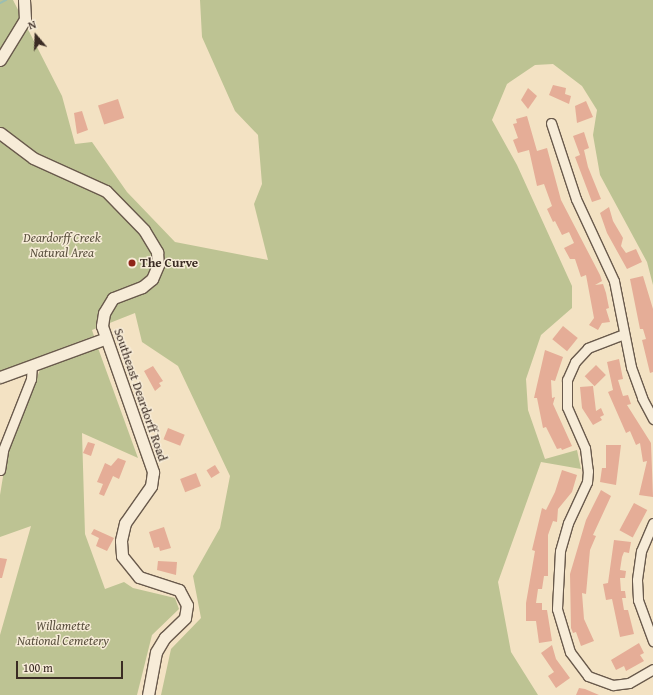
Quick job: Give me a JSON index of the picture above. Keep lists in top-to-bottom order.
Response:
{
  "streets": {
    "street": ["Southeast Deardorff Road"]
  },
  "parks": ["Deardorff Creek Natural Area", "Willamette National Cemetery"],
  "places": ["The Curve"],
  "scale_bar": "100 m",
  "north": "top"
}
